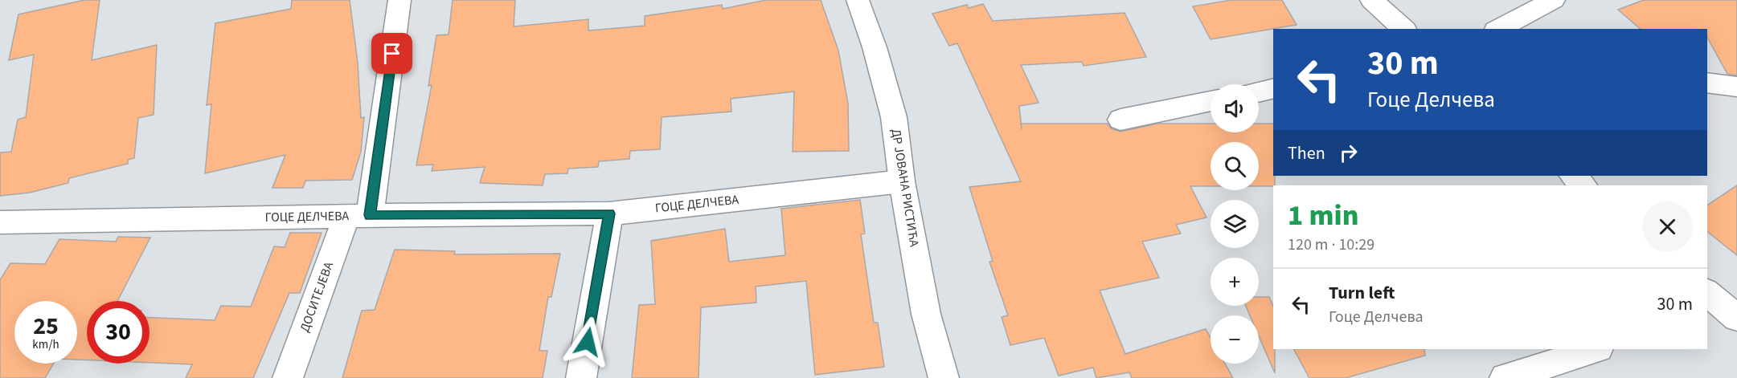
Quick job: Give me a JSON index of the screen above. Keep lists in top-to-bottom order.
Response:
{
  "streets": {
    "street": ["ДР ЈОВАНА РИСТИЋА", "ГОЦЕ ДЕЛЧЕВА", "ДОСИТЕЈЕВА"]
  },
  "crossings": [
    ["ДР ЈОВАНА РИСТИЋА", "ГОЦЕ ДЕЛЧЕВА"],
    ["ГОЦЕ ДЕЛЧЕВА", "ДОСИТЕЈЕВА"]
  ],
  "page": {
    "turn": ["30 m", "Гоце Делчева"],
    "map_buttons": ["+", "−"],
    "then": "Then",
    "heading": ["1 min", "120 m · 10:29"],
    "list": [
      {
        "name": "Turn left",
        "note": "Гоце Делчева",
        "value": "30 m"
      }
    ],
    "speed": "25 km/h",
    "limit": "30"
  }
}
